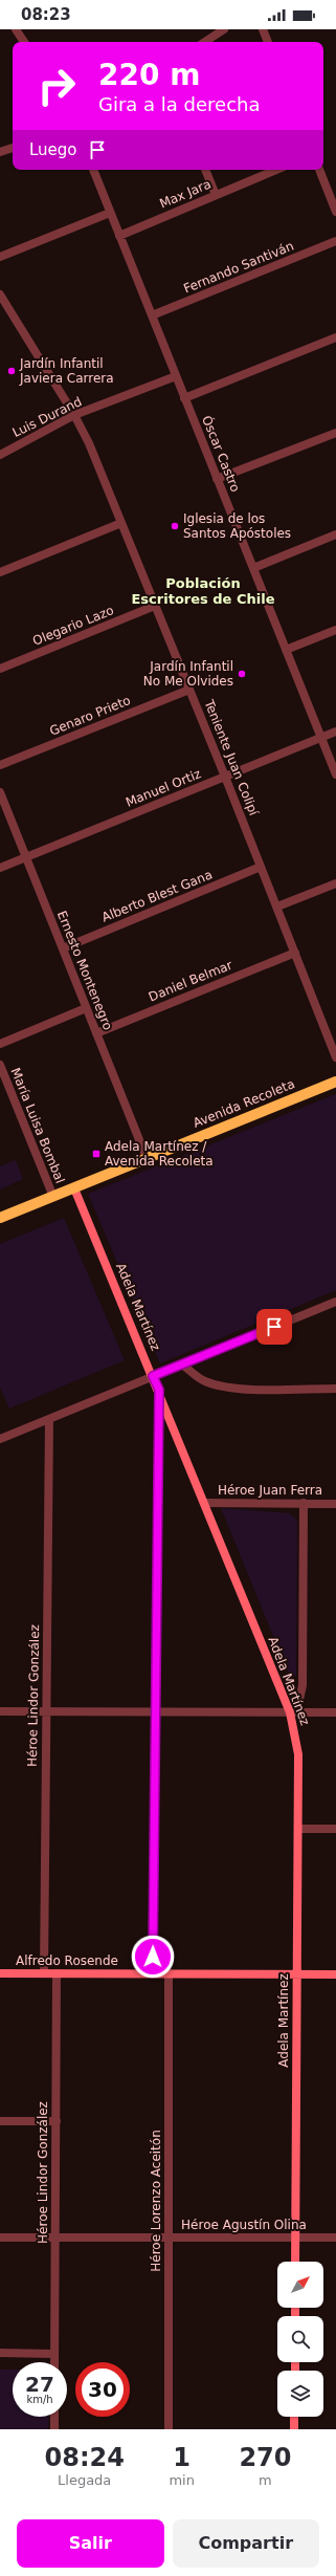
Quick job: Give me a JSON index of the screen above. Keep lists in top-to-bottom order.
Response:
{
  "streets": {
    "main road": ["Avenida Recoleta"],
    "street": [
      "Max Jara",
      "Fernando Santiván",
      "Luis Durand",
      "Óscar Castro",
      "Olegario Lazo",
      "Genaro Prieto",
      "Teniente Juan Colipí",
      "Manuel Ortiz",
      "Alberto Blest Gana",
      "Ernesto Montenegro",
      "Daniel Belmar",
      "María Luisa Bombal",
      "Adela Martínez",
      "Héroe Juan Ferra",
      "Héroe Lindor González",
      "Alfredo Rosende",
      "Héroe Lorenzo Aceitón",
      "Héroe Agustín Olina"
    ]
  },
  "crossings": [
    ["Max Jara", "Óscar Castro"],
    ["Fernando Santiván", "Óscar Castro"],
    ["Luis Durand", "Óscar Castro"],
    ["Luis Durand", "Teniente Juan Colipí"],
    ["Óscar Castro", "Manuel Ortiz"],
    ["Olegario Lazo", "Teniente Juan Colipí"],
    ["Genaro Prieto", "Teniente Juan Colipí"],
    ["Teniente Juan Colipí", "Manuel Ortiz"],
    ["Teniente Juan Colipí", "Alberto Blest Gana"],
    ["Teniente Juan Colipí", "Daniel Belmar"],
    ["Manuel Ortiz", "Ernesto Montenegro"],
    ["Alberto Blest Gana", "Ernesto Montenegro"],
    ["Ernesto Montenegro", "Daniel Belmar"],
    ["Ernesto Montenegro", "Avenida Recoleta"],
    ["Avenida Recoleta", "María Luisa Bombal"],
    ["Avenida Recoleta", "Adela Martínez"],
    ["Adela Martínez", "Héroe Juan Ferra"],
    ["Adela Martínez", "Alfredo Rosende"],
    ["Adela Martínez", "Héroe Agustín Olina"],
    ["Héroe Lindor González", "Alfredo Rosende"],
    ["Héroe Lindor González", "Héroe Agustín Olina"],
    ["Alfredo Rosende", "Héroe Lorenzo Aceitón"],
    ["Héroe Lorenzo Aceitón", "Héroe Agustín Olina"]
  ],
  "districts": ["Población Escritores de Chile"],
  "places": {
    "other": ["Jardín Infantil Javiera Carrera", "Iglesia de los Santos Apóstoles", "Jardín Infantil No Me Olvides"],
    "transit": ["Adela Martínez / Avenida Recoleta"]
  },
  "north": "top right",
  "page": {
    "status": "08:23",
    "turn": ["220 m", "Gira a la derecha"],
    "then": "Luego",
    "speed": "27 km/h",
    "limit": "30",
    "eta": [
      "08:24",
      "Llegada",
      "1",
      "min",
      "270",
      "m"
    ],
    "buttons": ["Salir", "Compartir"]
  }
}
